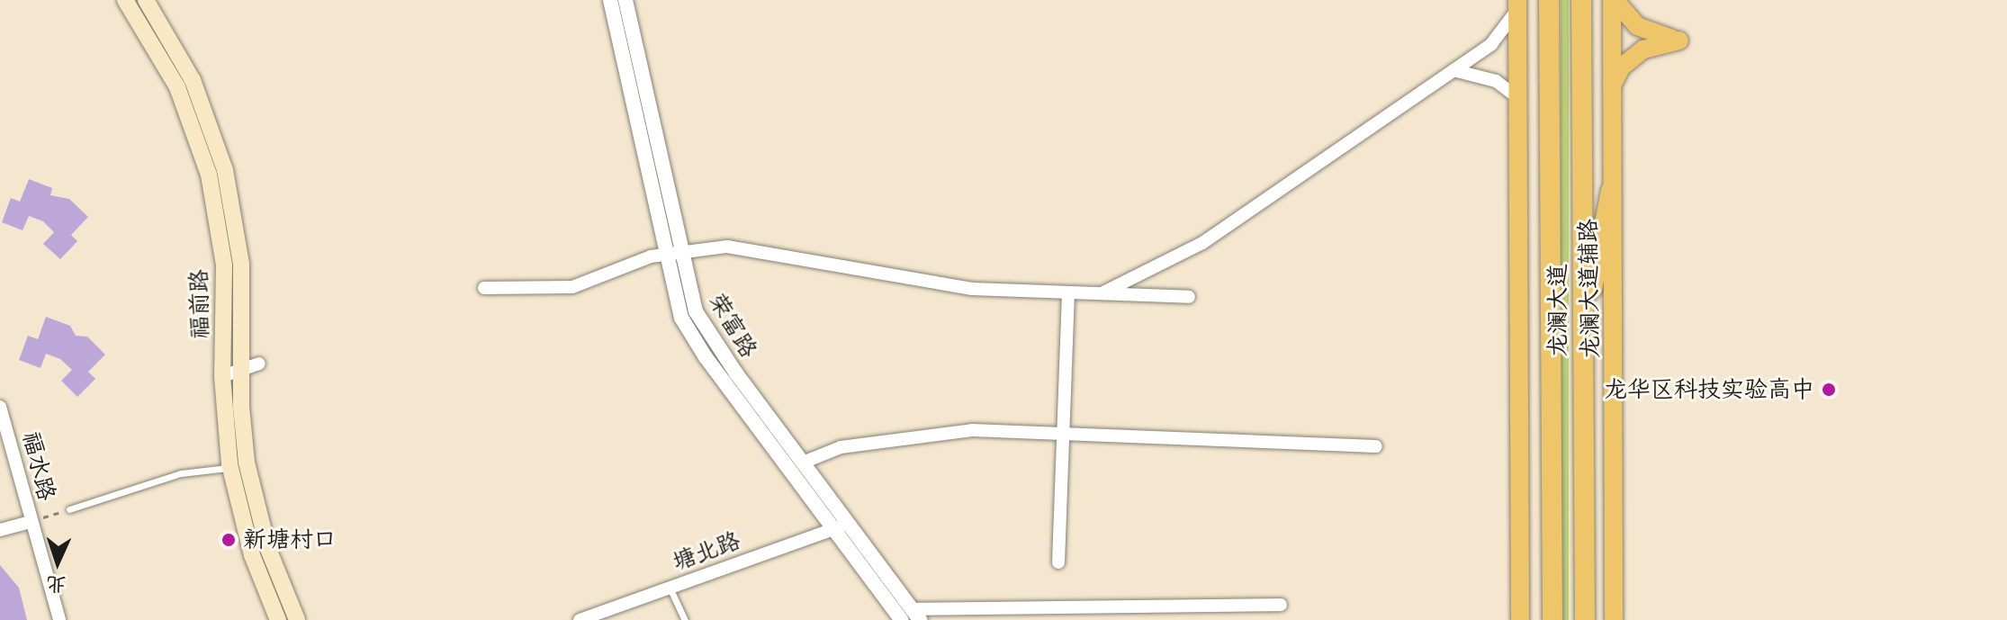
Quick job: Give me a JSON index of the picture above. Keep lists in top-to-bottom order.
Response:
{
  "streets": {
    "highway": ["龙澜大道"],
    "main road": ["龙澜大道辅路", "福前路"],
    "street": ["荣富路", "福水路", "塘北路"]
  },
  "crossings": [
    ["荣富路", "塘北路"]
  ],
  "places": ["龙华区科技实验高中", "新塘村口"],
  "north": "bottom"
}
